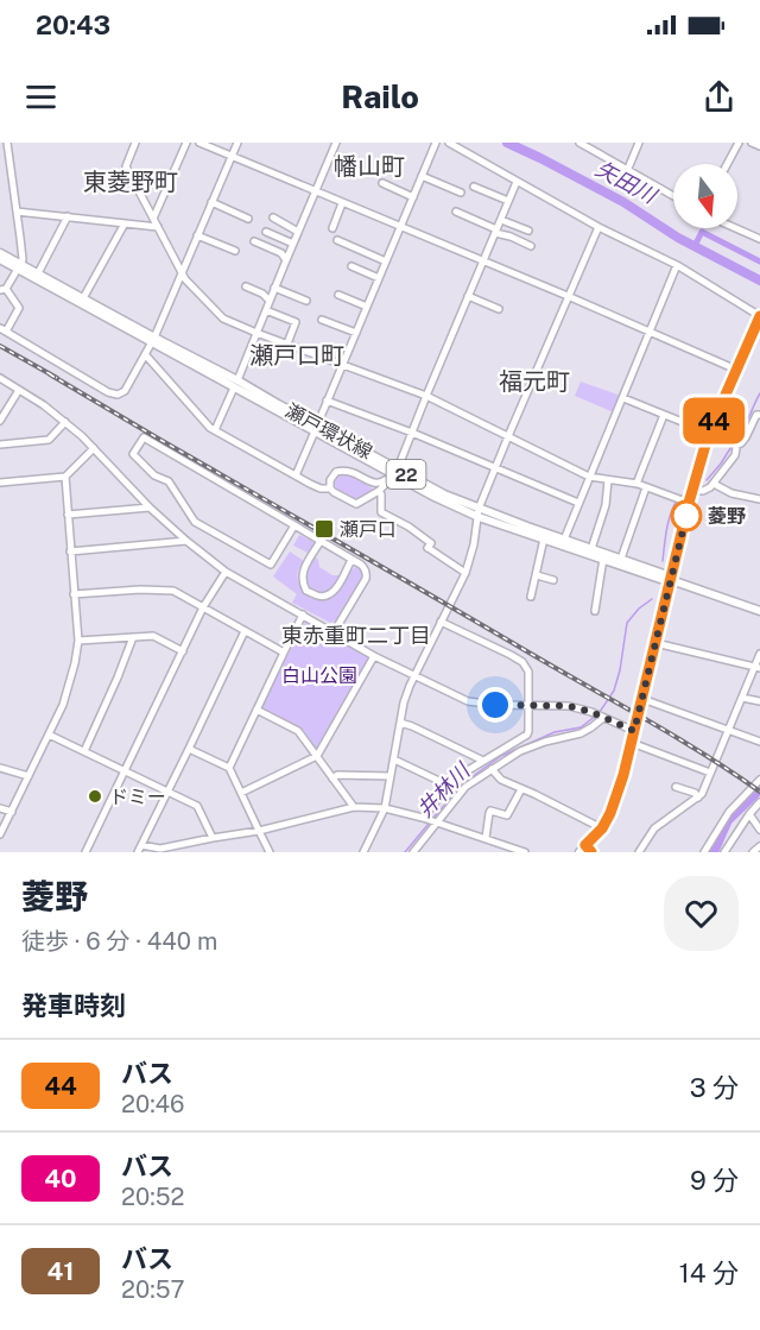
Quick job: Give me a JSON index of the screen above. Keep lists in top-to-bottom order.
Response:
{
  "streets": {
    "main road": ["瀬戸環状線", "22"]
  },
  "districts": [
    "幡山町",
    "東菱野町",
    "瀬戸口町",
    "福元町",
    "東赤重町二丁目"
  ],
  "water": ["矢田川", "井林川"],
  "parks": ["白山公園"],
  "places": {
    "other": ["菱野", "ドミー"],
    "transit": ["瀬戸口"]
  },
  "lines": ["bus line 44"],
  "north": "bottom",
  "page": {
    "status": "20:43",
    "header": "Railo",
    "on_map": "44",
    "heading": [
      ["菱野", "徒歩 · 6 分 · 440 m"],
      "発車時刻"
    ],
    "list": [
      {
        "mark": "44",
        "name": "バス",
        "note": "20:46",
        "value": "3 分"
      },
      {
        "mark": "40",
        "name": "バス",
        "note": "20:52",
        "value": "9 分"
      },
      {
        "mark": "41",
        "name": "バス",
        "note": "20:57",
        "value": "14 分"
      }
    ]
  }
}
